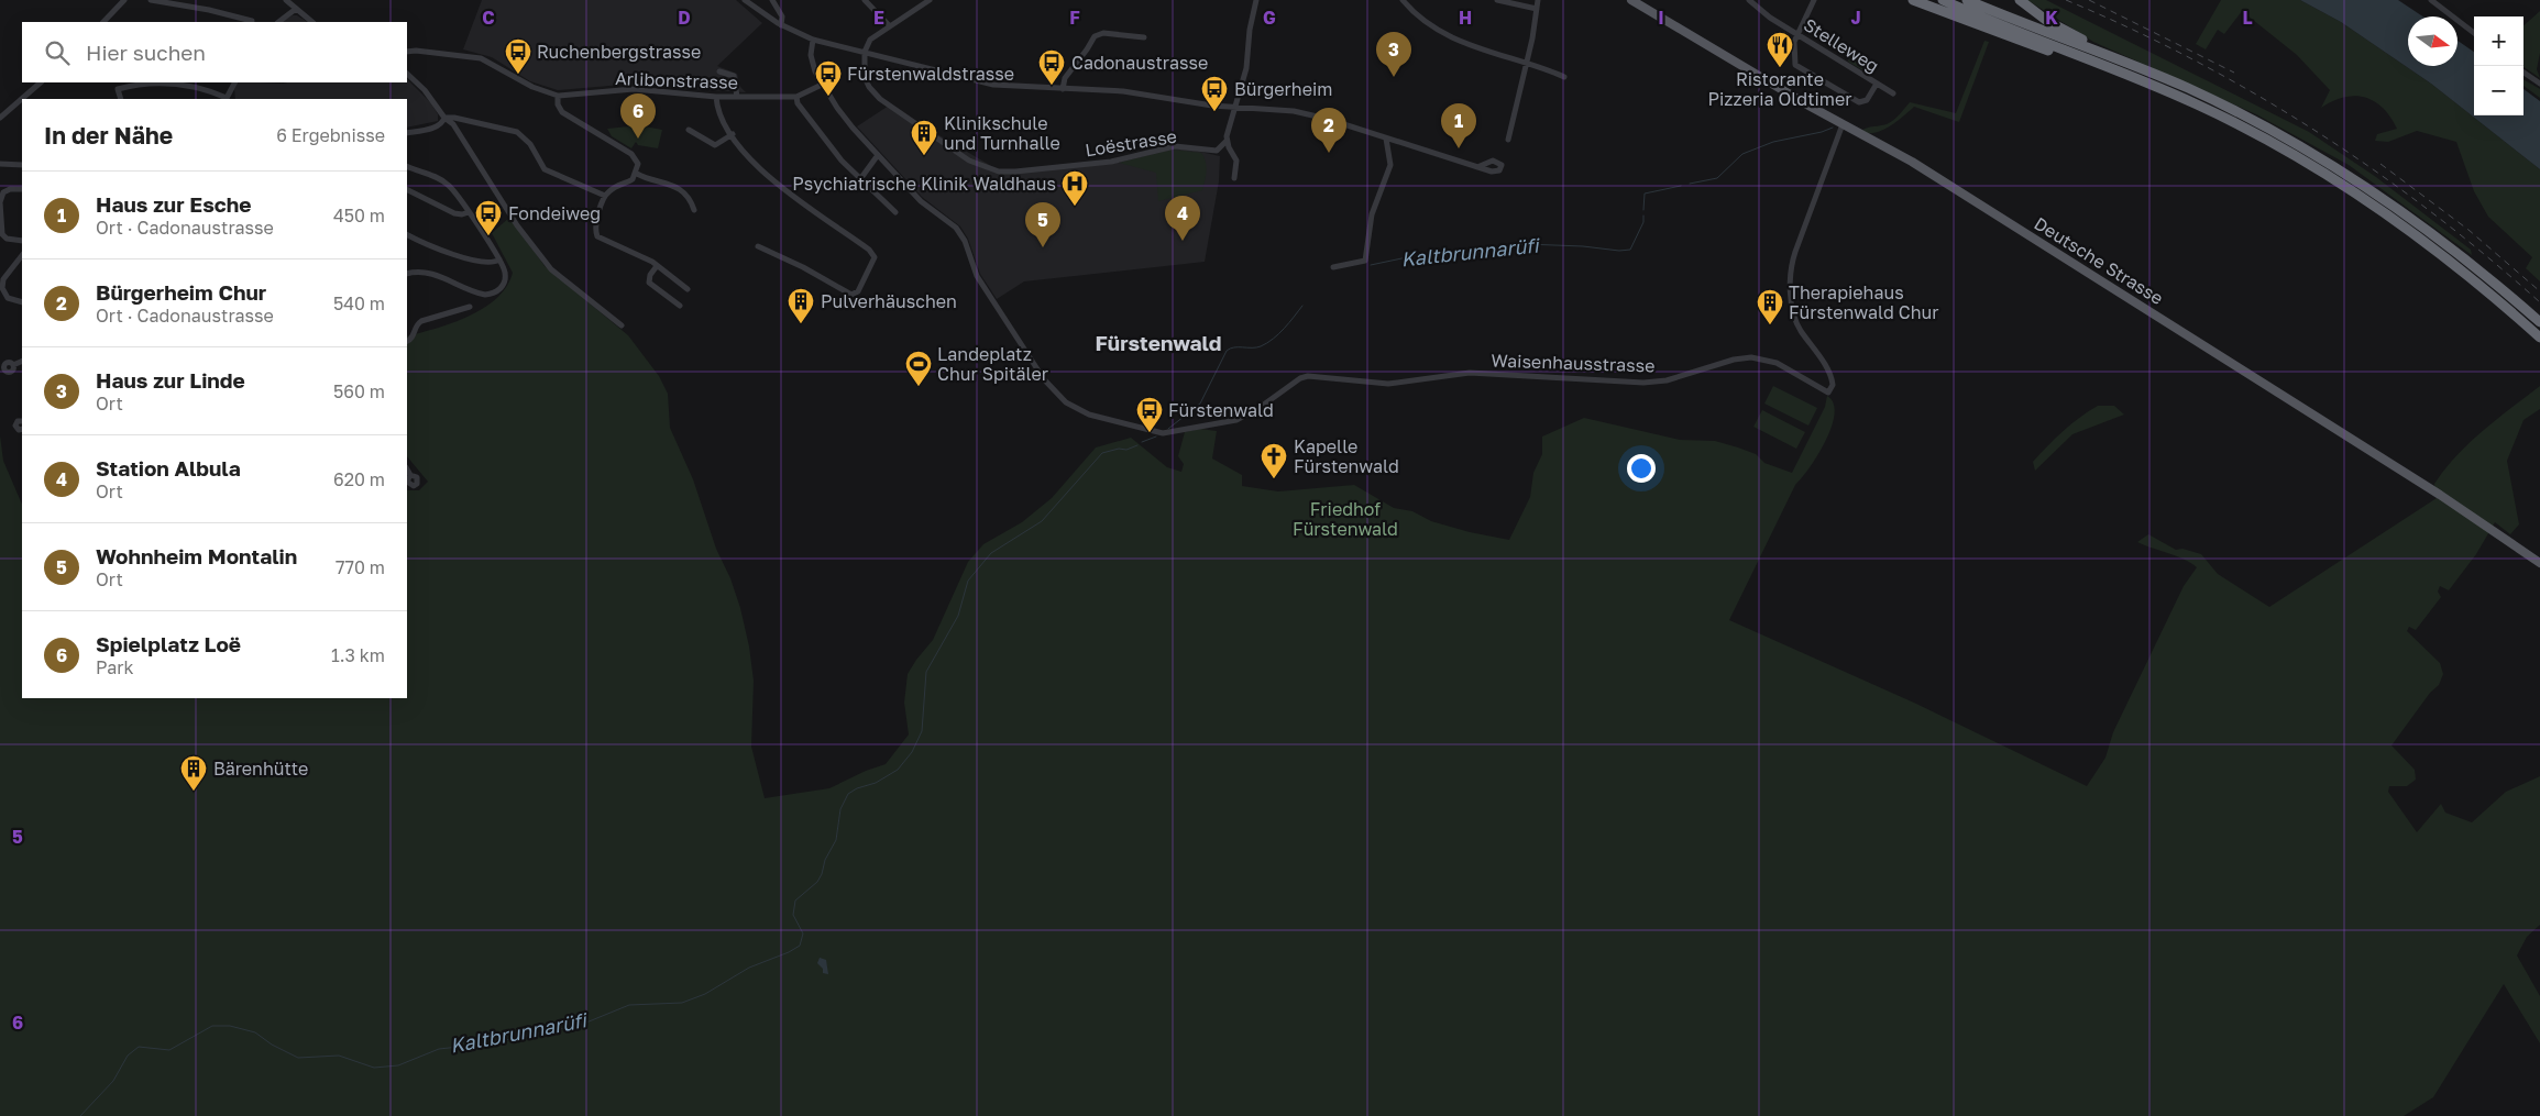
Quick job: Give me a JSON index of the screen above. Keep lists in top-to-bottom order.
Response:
{
  "streets": {
    "main road": ["Deutsche Strasse"],
    "street": [
      "Stelleweg",
      "Arlibonstrasse",
      "Loëstrasse",
      "Waisenhausstrasse"
    ]
  },
  "crossings": [
    ["Deutsche Strasse", "Waisenhausstrasse"]
  ],
  "districts": ["Fürstenwald"],
  "water": ["Kaltbrunnarüfi"],
  "parks": ["Friedhof Fürstenwald"],
  "places": {
    "restaurant": ["Ristorante Pizzeria Oldtimer"],
    "bus stop": [
      "Ruchenbergstrasse",
      "Cadonaustrasse",
      "Fürstenwaldstrasse",
      "Bürgerheim",
      "Fondeiweg",
      "Fürstenwald"
    ],
    "building": [
      "Klinikschule und Turnhalle",
      "Pulverhäuschen",
      "Therapiehaus Fürstenwald Chur",
      "Bärenhütte"
    ],
    "hospital": ["Psychiatrische Klinik Waldhaus"],
    "sports": ["Landeplatz Chur Spitäler"],
    "church": ["Kapelle Fürstenwald"]
  },
  "north": "right",
  "page": {
    "map_buttons": ["+", "−"],
    "search": "Hier suchen",
    "pins": [
      "3",
      "6",
      "1",
      "2",
      "4",
      "5"
    ],
    "heading": ["In der Nähe", "6 Ergebnisse"],
    "list": [
      {
        "mark": "1",
        "name": "Haus zur Esche",
        "note": "Ort · Cadonaustrasse",
        "value": "450 m"
      },
      {
        "mark": "2",
        "name": "Bürgerheim Chur",
        "note": "Ort · Cadonaustrasse",
        "value": "540 m"
      },
      {
        "mark": "3",
        "name": "Haus zur Linde",
        "note": "Ort",
        "value": "560 m"
      },
      {
        "mark": "4",
        "name": "Station Albula",
        "note": "Ort",
        "value": "620 m"
      },
      {
        "mark": "5",
        "name": "Wohnheim Montalin",
        "note": "Ort",
        "value": "770 m"
      },
      {
        "mark": "6",
        "name": "Spielplatz Loë",
        "note": "Park",
        "value": "1.3 km"
      }
    ]
  },
  "grid": {
    "columns": [
      "C",
      "D",
      "E",
      "F",
      "G",
      "H",
      "I",
      "J",
      "K",
      "L"
    ],
    "rows": ["5", "6"]
  }
}
